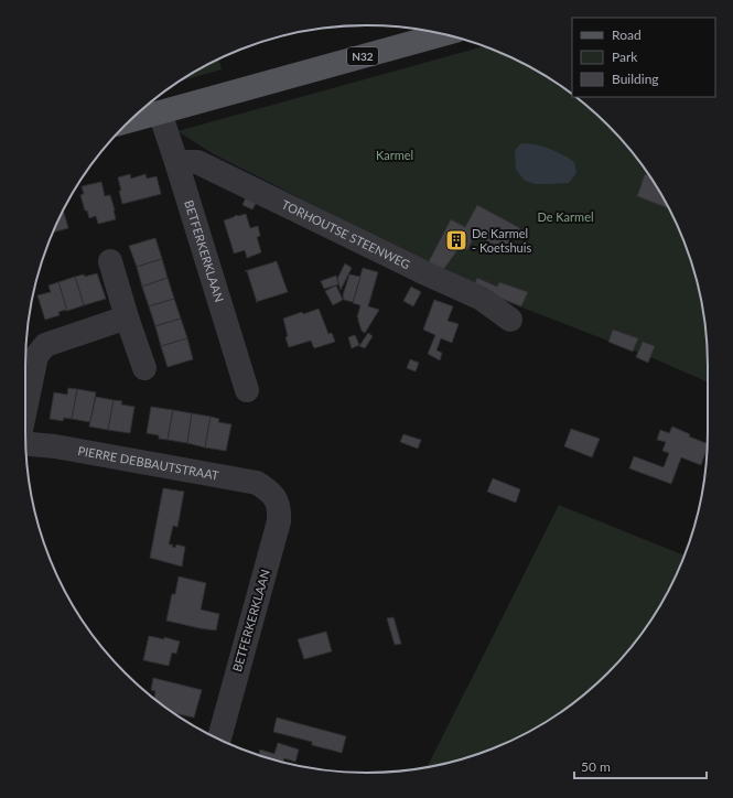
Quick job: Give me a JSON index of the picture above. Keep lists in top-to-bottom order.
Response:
{
  "streets": {
    "main road": ["N32"],
    "street": ["TORHOUTSE STEENWEG", "BETFERKERKLAAN", "PIERRE DEBBAUTSTRAAT"]
  },
  "crossings": [
    ["N32", "BETFERKERKLAAN"],
    ["TORHOUTSE STEENWEG", "BETFERKERKLAAN"],
    ["BETFERKERKLAAN", "PIERRE DEBBAUTSTRAAT"]
  ],
  "parks": ["Karmel", "De Karmel"],
  "places": {
    "building": ["De Karmel - Koetshuis"]
  },
  "legend": ["Road", "Park", "Building"],
  "scale_bar": "50 m"
}
